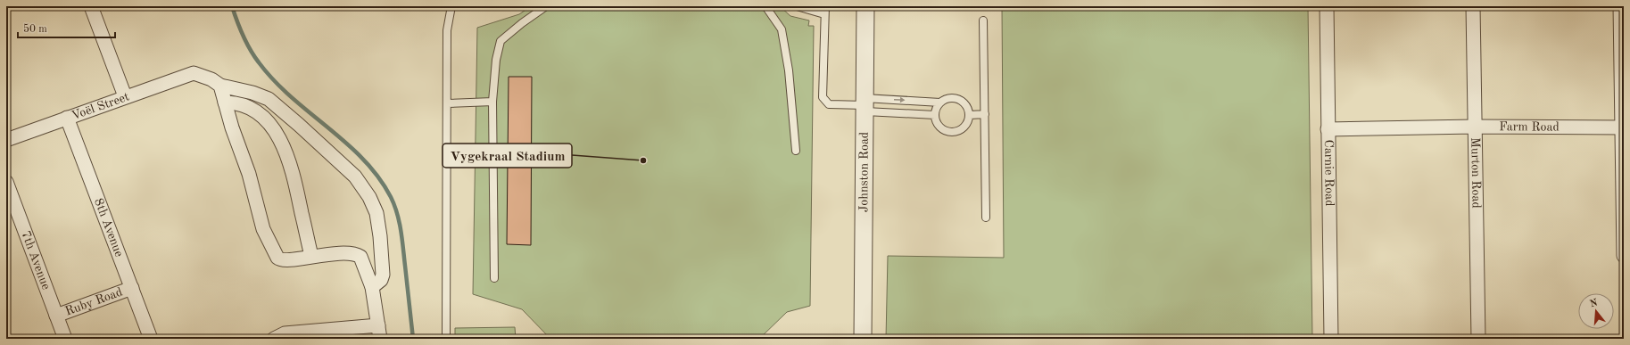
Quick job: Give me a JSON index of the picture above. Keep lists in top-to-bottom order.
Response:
{
  "streets": {
    "street": [
      "Voël Street",
      "Farm Road",
      "Johnston Road",
      "Carnie Road",
      "Murton Road",
      "8th Avenue",
      "7th Avenue",
      "Ruby Road"
    ]
  },
  "crossings": [
    ["Voël Street", "8th Avenue"],
    ["Farm Road", "Carnie Road"],
    ["Farm Road", "Murton Road"],
    ["8th Avenue", "Ruby Road"],
    ["7th Avenue", "Ruby Road"]
  ],
  "places": ["Vygekraal Stadium"],
  "scale_bar": "50 m",
  "north": "top"
}
